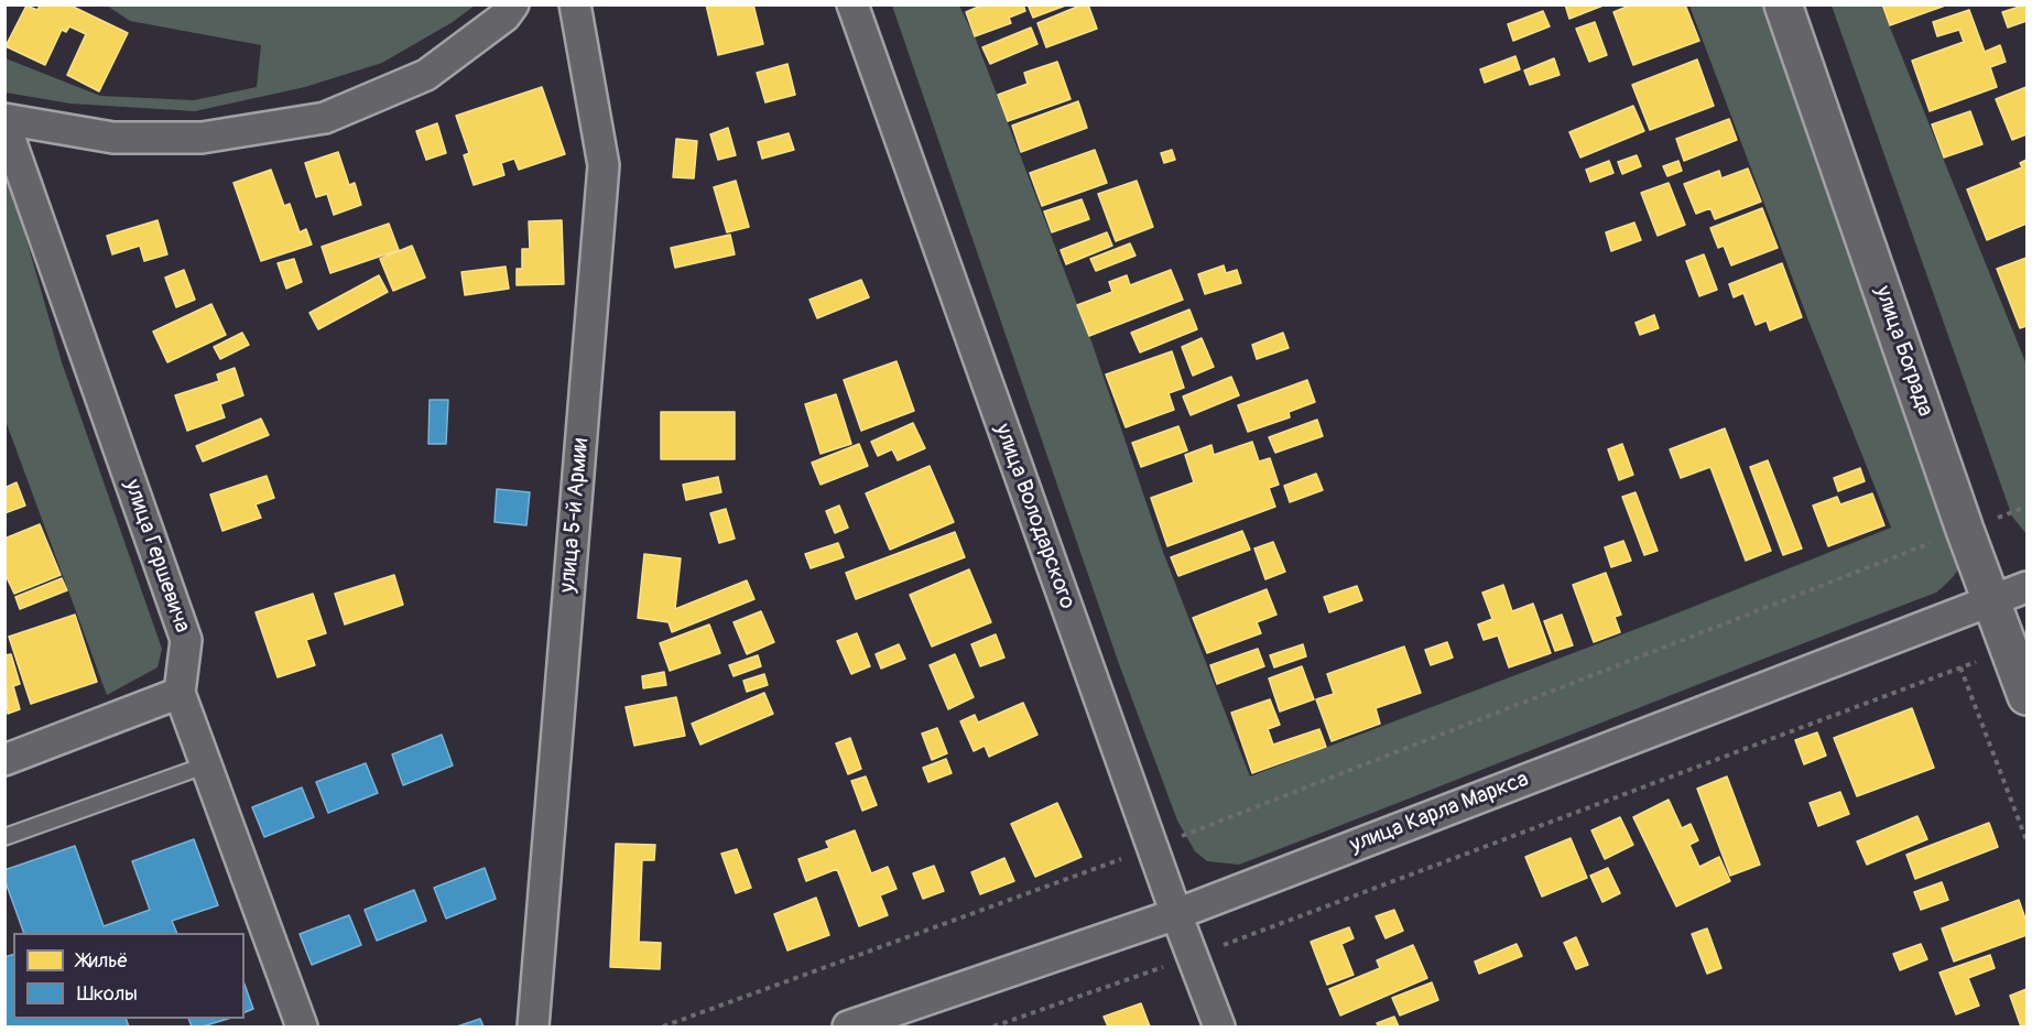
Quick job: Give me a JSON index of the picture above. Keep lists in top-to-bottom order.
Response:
{
  "streets": {
    "street": [
      "улица Бограда",
      "улица 5-й Армии",
      "улица Володарского",
      "улица Гершевича",
      "улица Карла Маркса"
    ]
  },
  "crossings": [
    ["улица Бограда", "улица Карла Маркса"],
    ["улица Володарского", "улица Карла Маркса"]
  ],
  "legend": ["Жильё", "Школы"]
}
